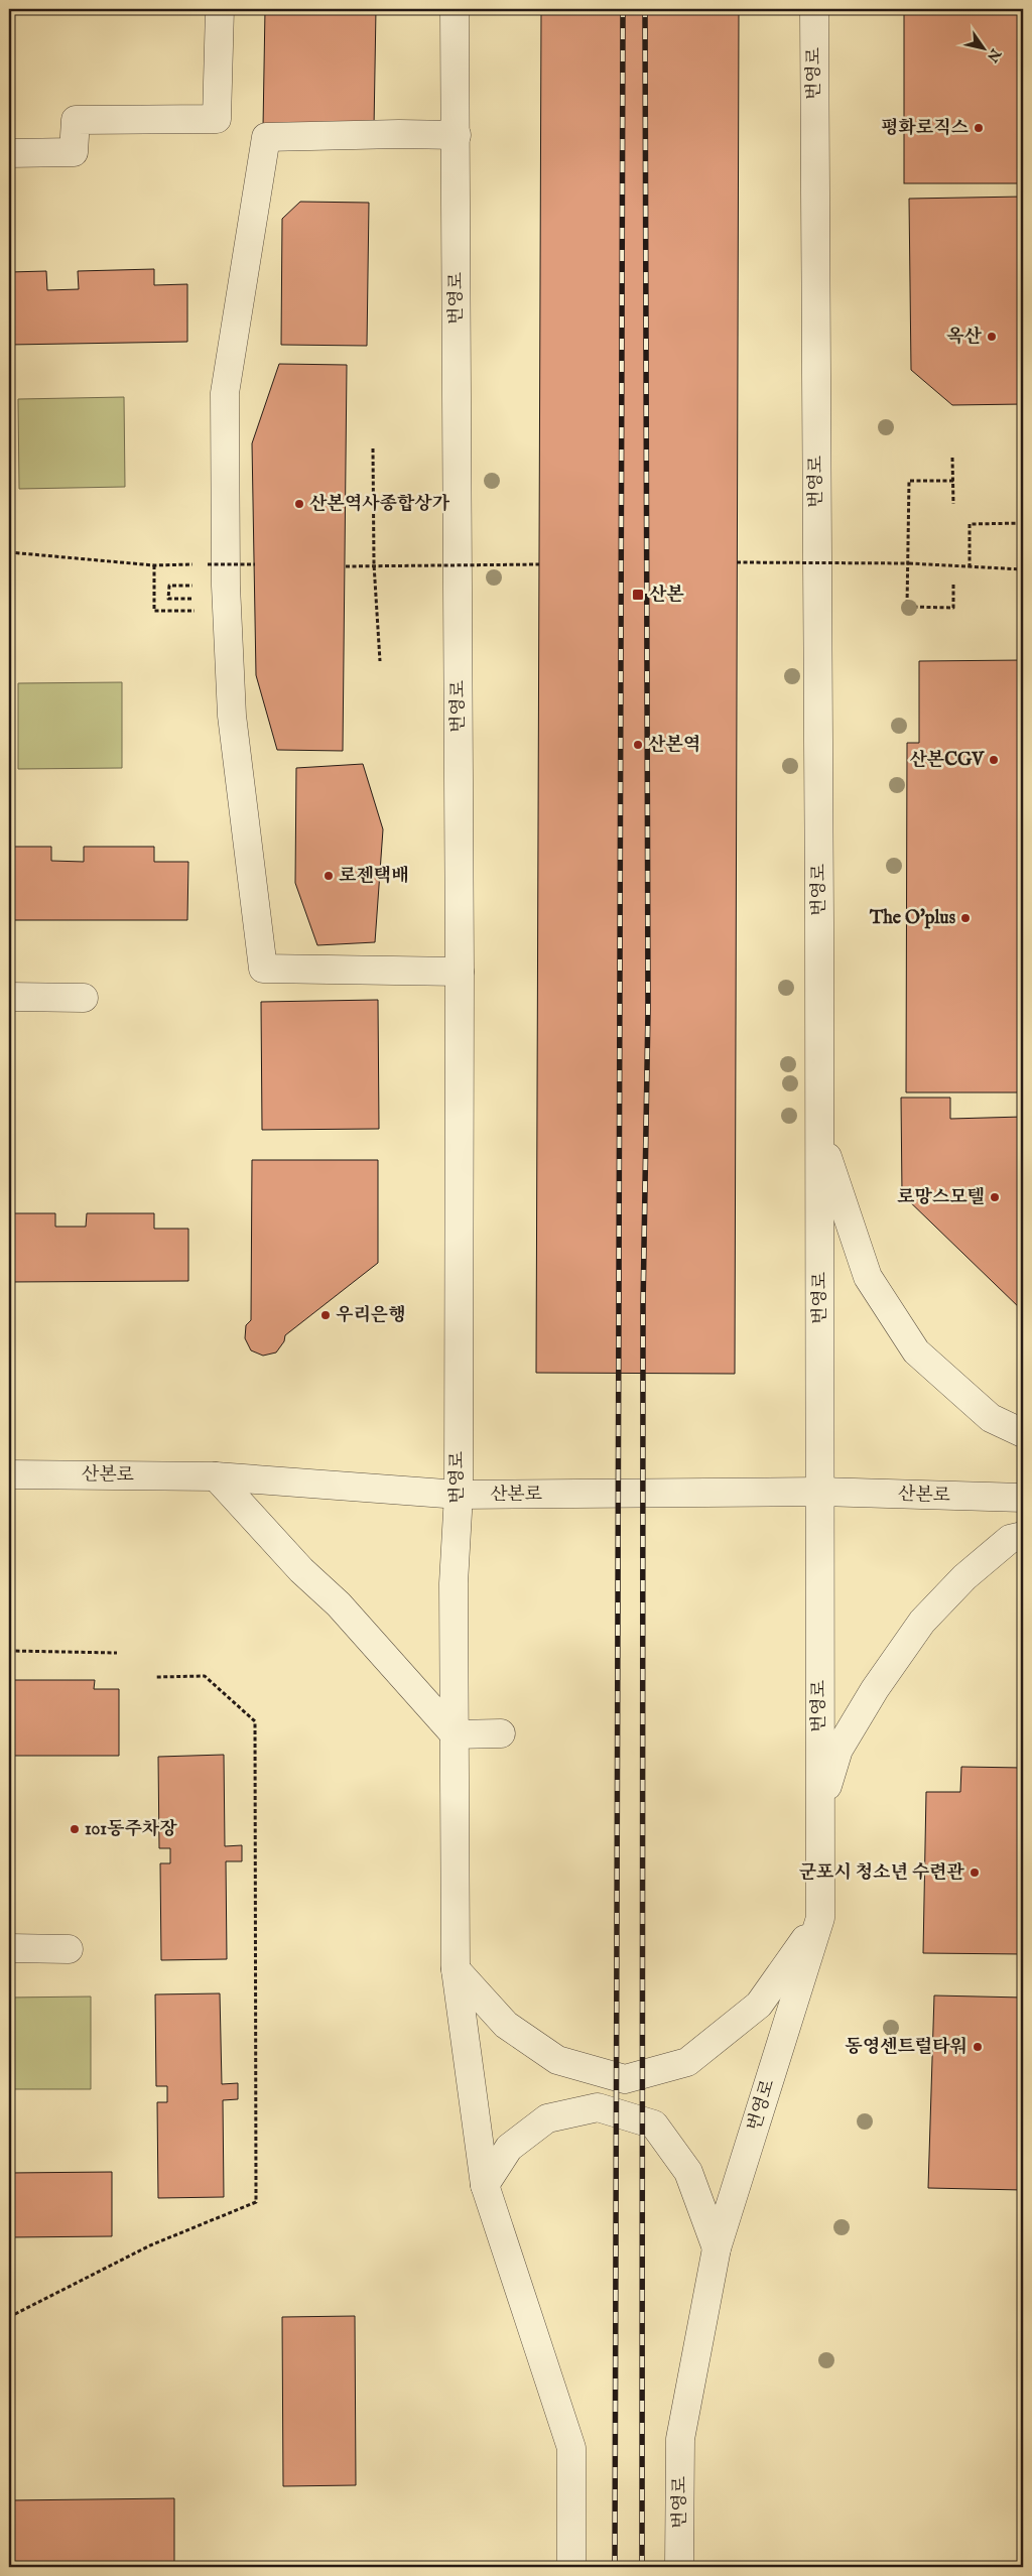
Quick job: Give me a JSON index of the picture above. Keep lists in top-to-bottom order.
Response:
{
  "streets": {
    "street": ["번영로", "산본로"]
  },
  "crossings": [
    ["번영로", "산본로"]
  ],
  "places": {
    "other": [
      "평화로직스",
      "옥산",
      "산본역사종합상가",
      "산본역",
      "산본CGV",
      "로젠택배",
      "The O'plus",
      "로망스모텔",
      "우리은행",
      "101동주차장",
      "군포시 청소년 수련관",
      "동영센트럴타워"
    ],
    "transit": ["산본"]
  },
  "north": "bottom right"
}
